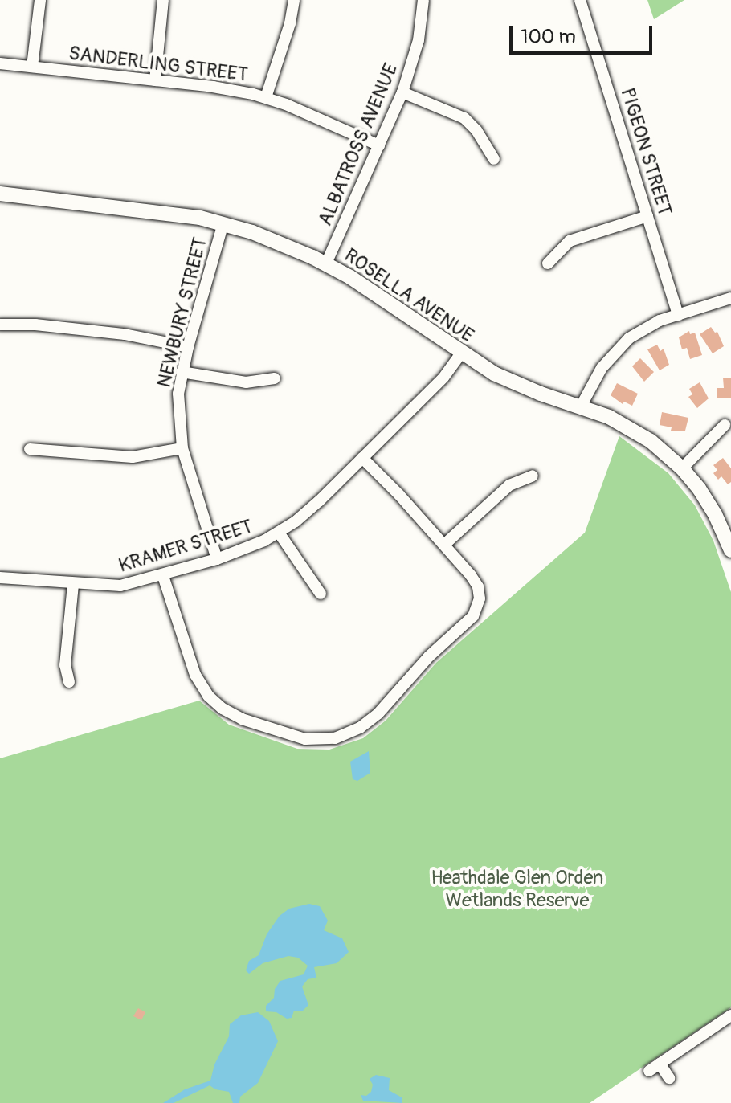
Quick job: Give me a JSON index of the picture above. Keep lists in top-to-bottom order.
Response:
{
  "streets": {
    "street": [
      "SANDERLING STREET",
      "ALBATROSS AVENUE",
      "PIGEON STREET",
      "ROSELLA AVENUE",
      "NEWBURY STREET",
      "KRAMER STREET"
    ]
  },
  "crossings": [
    ["SANDERLING STREET", "ALBATROSS AVENUE"],
    ["ALBATROSS AVENUE", "ROSELLA AVENUE"],
    ["ROSELLA AVENUE", "NEWBURY STREET"],
    ["ROSELLA AVENUE", "KRAMER STREET"],
    ["NEWBURY STREET", "KRAMER STREET"]
  ],
  "parks": ["Heathdale Glen Orden Wetlands Reserve"],
  "scale_bar": "100 m"
}
